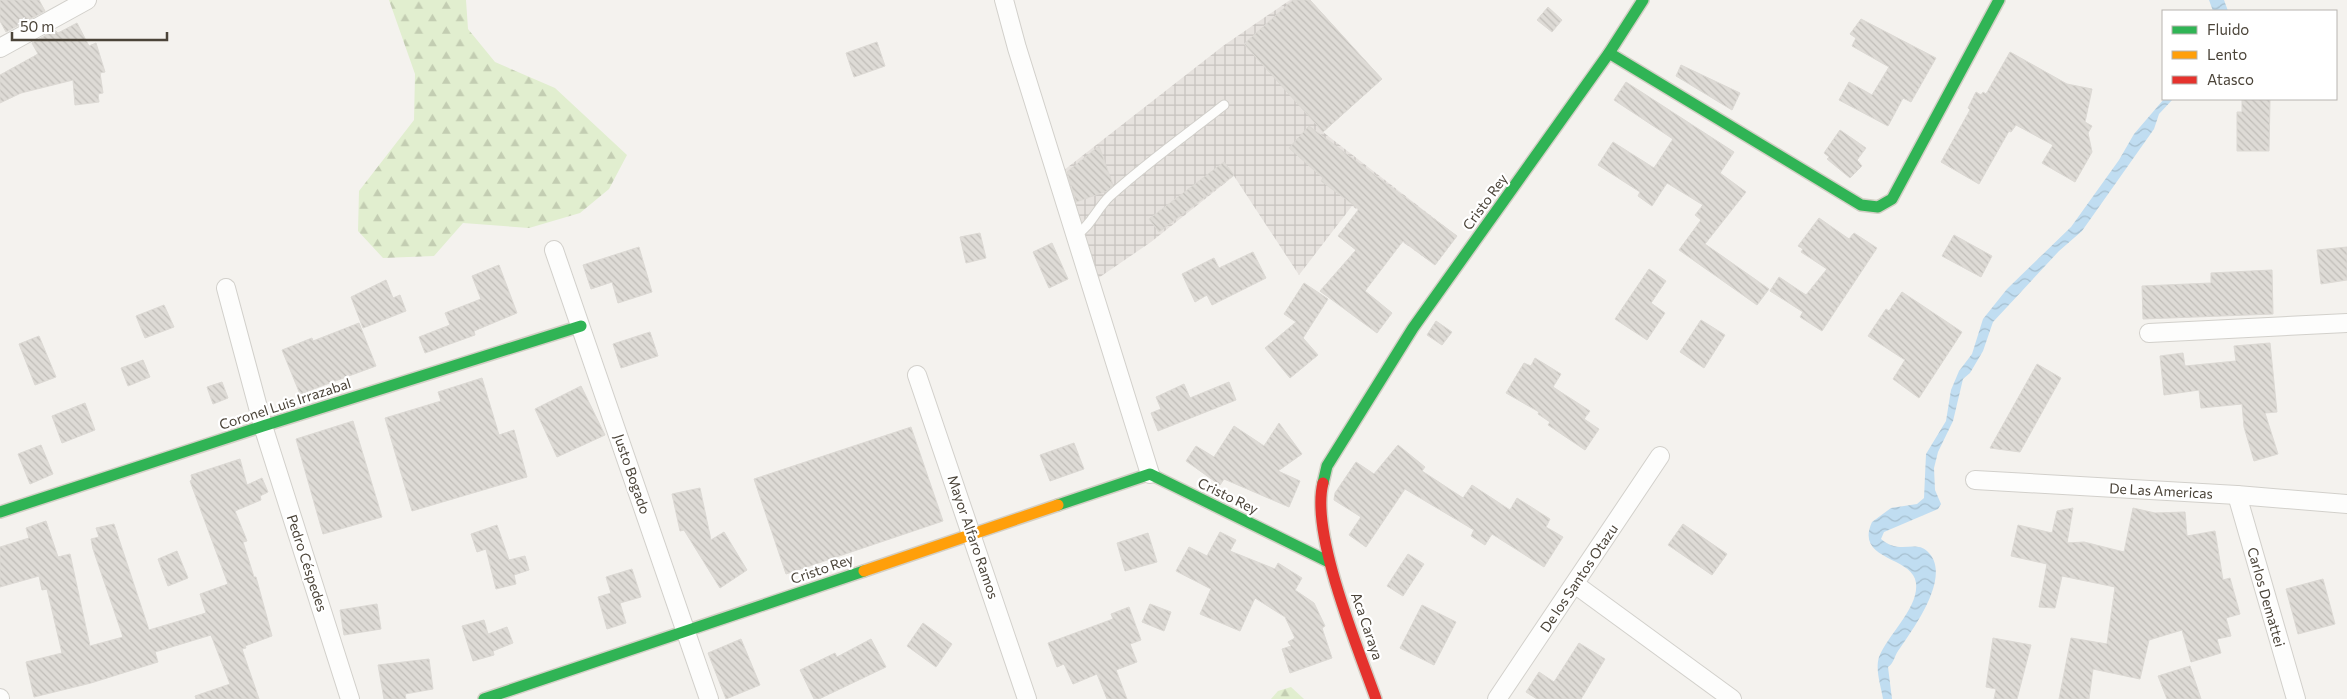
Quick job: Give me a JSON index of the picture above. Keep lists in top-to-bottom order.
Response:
{
  "streets": {
    "street": [
      "Cristo Rey",
      "Coronel Luis Irrazabal",
      "Justo Bogado",
      "De Las Americas",
      "Mayor Alfaro Ramos",
      "Pedro Céspedes",
      "De los Santos Otazu",
      "Carlos Demattei",
      "Aca Caraya"
    ]
  },
  "crossings": [
    ["Cristo Rey", "Justo Bogado"],
    ["Cristo Rey", "Mayor Alfaro Ramos"],
    ["Cristo Rey", "Aca Caraya"],
    ["Coronel Luis Irrazabal", "Justo Bogado"],
    ["Coronel Luis Irrazabal", "Pedro Céspedes"],
    ["De Las Americas", "Carlos Demattei"]
  ],
  "legend": ["Fluido", "Lento", "Atasco"],
  "scale_bar": "50 m"
}
